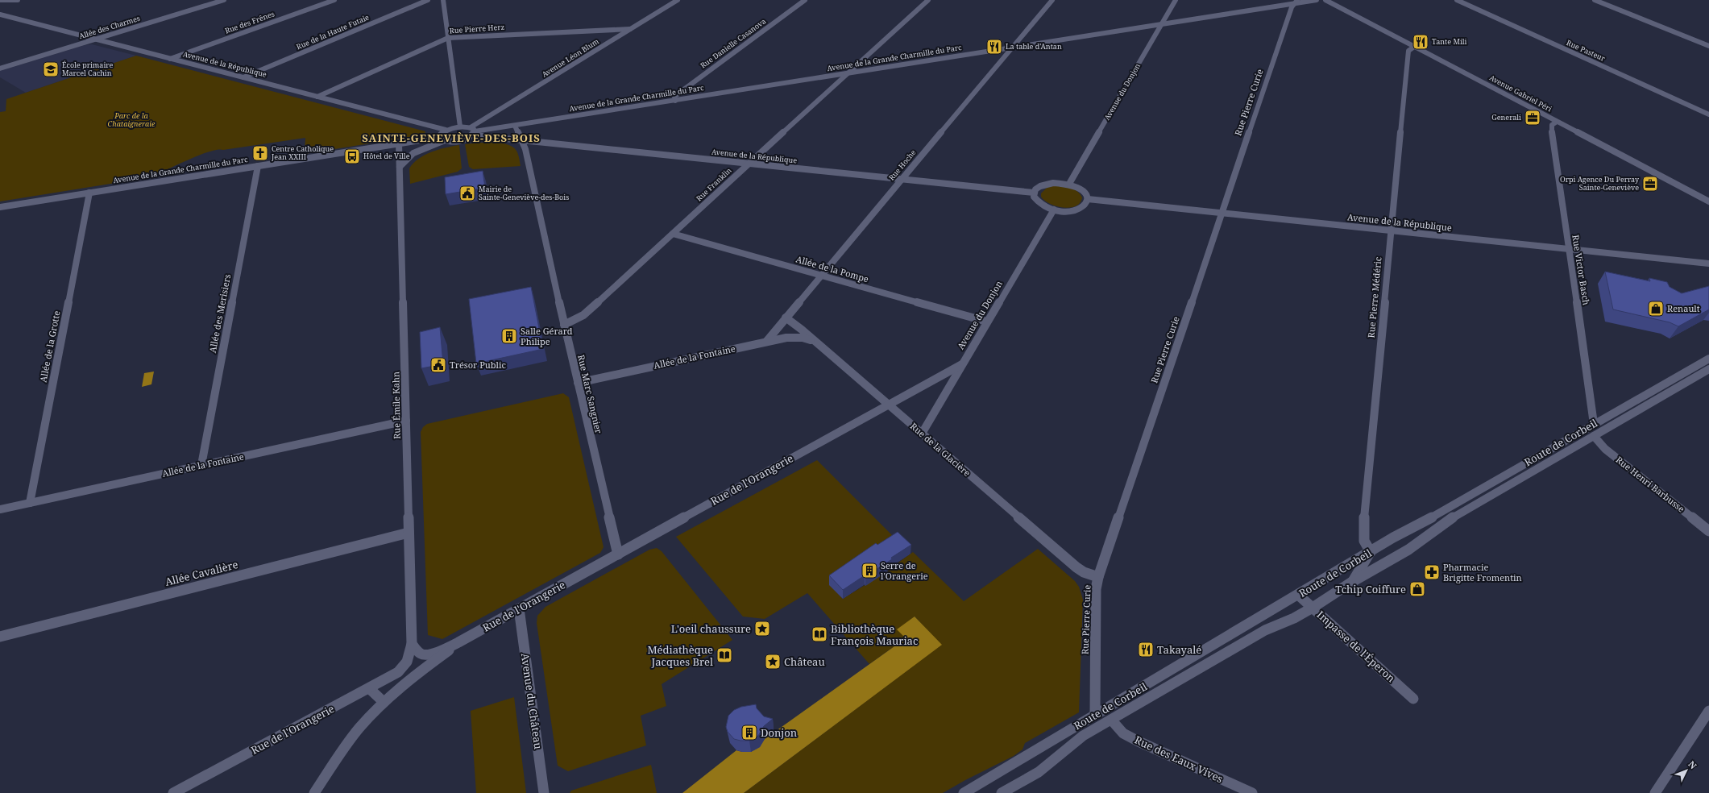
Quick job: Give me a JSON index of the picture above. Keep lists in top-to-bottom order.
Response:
{
  "streets": {
    "street": [
      "Rue des Frênes",
      "Allée des Charmes",
      "Rue Pierre Herz",
      "Rue de la Haute Futaie",
      "Rue Danielle Casanova",
      "Rue Pasteur",
      "Avenue Léon Blum",
      "Avenue de la Grande Charmille du Parc",
      "Avenue de la République",
      "Avenue du Donjon",
      "Avenue Gabriel Péri",
      "Rue Pierre Curie",
      "Rue Hoche",
      "Rue Franklin",
      "Allée de la Pompe",
      "Rue Victor Basch",
      "Rue Pierre Médéric",
      "Allée des Merisiers",
      "Allée de la Grotte",
      "Allée de la Fontaine",
      "Rue Marc Sangnier",
      "Rue Émile Kahn",
      "Route de Corbeil",
      "Rue de la Glacière",
      "Rue de l'Orangerie",
      "Rue Henri Barbusse",
      "Allée Cavalière",
      "Impasse de l'Éperon",
      "Avenue du Château",
      "Rue des Eaux Vives"
    ]
  },
  "crossings": [
    ["Rue des Frênes", "Avenue de la République"],
    ["Allée des Charmes", "Avenue de la République"],
    ["Rue Pierre Herz", "Avenue Léon Blum"],
    ["Rue Pierre Herz", "Avenue de la République"],
    ["Rue de la Haute Futaie", "Avenue de la République"],
    ["Rue Danielle Casanova", "Avenue de la Grande Charmille du Parc"],
    ["Avenue Léon Blum", "Avenue de la Grande Charmille du Parc"],
    ["Avenue Léon Blum", "Avenue de la République"],
    ["Avenue de la Grande Charmille du Parc", "Avenue de la République"],
    ["Avenue de la Grande Charmille du Parc", "Avenue du Donjon"],
    ["Avenue de la Grande Charmille du Parc", "Rue Pierre Curie"],
    ["Avenue de la Grande Charmille du Parc", "Rue Hoche"],
    ["Avenue de la Grande Charmille du Parc", "Rue Franklin"],
    ["Avenue de la Grande Charmille du Parc", "Allée des Merisiers"],
    ["Avenue de la Grande Charmille du Parc", "Allée de la Grotte"],
    ["Avenue de la Grande Charmille du Parc", "Rue Marc Sangnier"],
    ["Avenue de la Grande Charmille du Parc", "Rue Émile Kahn"],
    ["Avenue de la République", "Rue Pierre Curie"],
    ["Avenue de la République", "Rue Hoche"],
    ["Avenue de la République", "Rue Franklin"],
    ["Avenue de la République", "Rue Victor Basch"],
    ["Avenue de la République", "Rue Pierre Médéric"],
    ["Avenue de la République", "Rue Marc Sangnier"],
    ["Avenue du Donjon", "Allée de la Pompe"],
    ["Avenue du Donjon", "Rue de la Glacière"],
    ["Avenue du Donjon", "Rue de l'Orangerie"],
    ["Avenue Gabriel Péri", "Rue Victor Basch"],
    ["Avenue Gabriel Péri", "Rue Pierre Médéric"],
    ["Rue Pierre Curie", "Route de Corbeil"],
    ["Rue Pierre Curie", "Rue de la Glacière"],
    ["Rue Hoche", "Allée de la Pompe"],
    ["Rue Hoche", "Allée de la Fontaine"],
    ["Rue Hoche", "Rue de la Glacière"],
    ["Rue Franklin", "Allée de la Pompe"],
    ["Rue Franklin", "Rue Marc Sangnier"],
    ["Rue Victor Basch", "Route de Corbeil"],
    ["Rue Victor Basch", "Rue Henri Barbusse"],
    ["Rue Pierre Médéric", "Route de Corbeil"],
    ["Allée des Merisiers", "Allée de la Fontaine"],
    ["Allée de la Grotte", "Allée de la Fontaine"],
    ["Allée de la Fontaine", "Rue Marc Sangnier"],
    ["Allée de la Fontaine", "Rue Émile Kahn"],
    ["Allée de la Fontaine", "Rue de la Glacière"],
    ["Rue Marc Sangnier", "Rue de l'Orangerie"],
    ["Rue Émile Kahn", "Rue de l'Orangerie"],
    ["Rue Émile Kahn", "Allée Cavalière"],
    ["Route de Corbeil", "Rue Henri Barbusse"],
    ["Route de Corbeil", "Impasse de l'Éperon"],
    ["Route de Corbeil", "Rue des Eaux Vives"],
    ["Rue de la Glacière", "Rue de l'Orangerie"],
    ["Rue de l'Orangerie", "Avenue du Château"]
  ],
  "districts": ["SAINTE-GENEVIÈVE-DES-BOIS"],
  "parks": ["Parc de la Chataigneraie"],
  "places": {
    "restaurant": ["Tante Mili", "La table d'Antan", "Takayalé"],
    "school or university": ["École primaire Marcel Cachin"],
    "office": ["Generali", "Orpi Agence Du Perray Sainte-Geneviève"],
    "church": ["Centre Catholique Jean XXIII"],
    "bus stop": ["Hôtel de Ville"],
    "public building": ["Mairie de Sainte-Geneviève-des-Bois", "Trésor Public"],
    "shop": ["Renault", "Tchip Coiffure"],
    "building": ["Salle Gérard Philipe", "Serre de l'Orangerie", "Donjon"],
    "pharmacy": ["Pharmacie Brigitte Fromentin"],
    "place": ["L'oeil chaussure", "Château"],
    "library": ["Bibliothèque François Mauriac", "Médiathèque Jacques Brel"]
  },
  "north": "top right"
}
